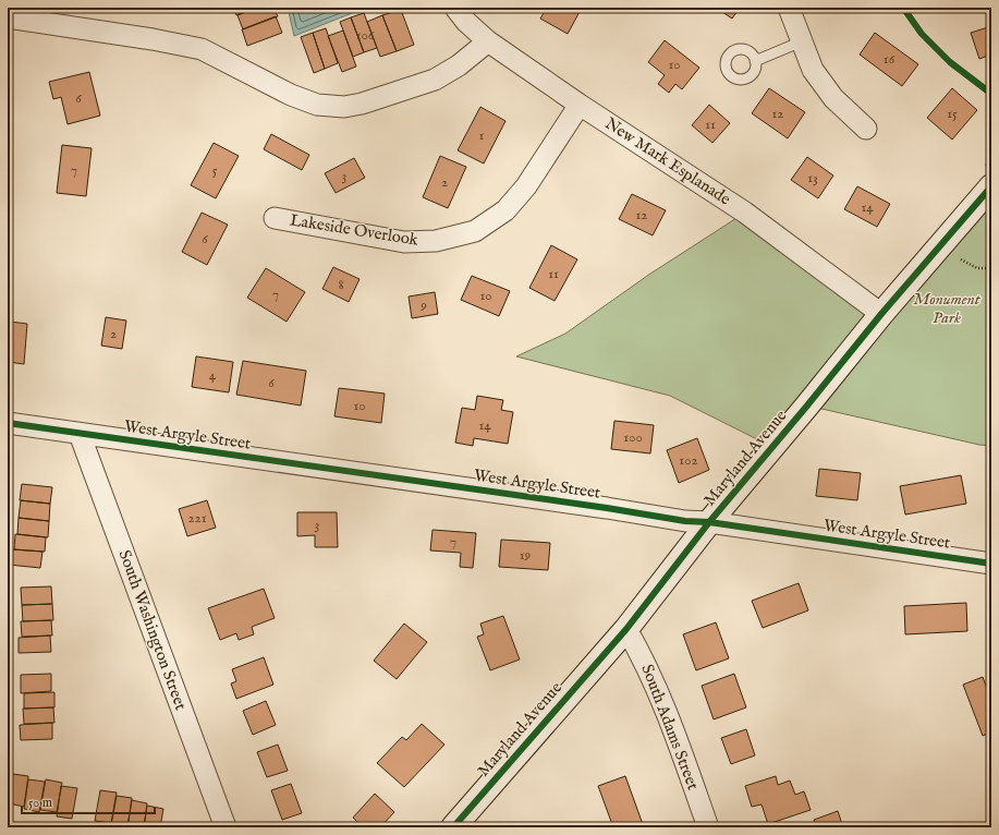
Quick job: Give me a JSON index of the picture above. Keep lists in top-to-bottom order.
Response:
{
  "streets": {
    "main road": ["Maryland Avenue"],
    "street": [
      "New Mark Esplanade",
      "Lakeside Overlook",
      "West Argyle Street",
      "South Washington Street",
      "South Adams Street"
    ]
  },
  "crossings": [
    ["New Mark Esplanade", "Lakeside Overlook"],
    ["New Mark Esplanade", "Maryland Avenue"],
    ["West Argyle Street", "Maryland Avenue"],
    ["West Argyle Street", "South Washington Street"],
    ["Maryland Avenue", "South Adams Street"]
  ],
  "parks": ["Monument Park"],
  "house_numbers": [
    "106",
    "16",
    "10",
    "6",
    "12",
    "15",
    "11",
    "1",
    "7",
    "5",
    "3",
    "13",
    "2",
    "14",
    "12",
    "6",
    "11",
    "8",
    "7",
    "10",
    "9",
    "2",
    "4",
    "6",
    "10",
    "14",
    "100",
    "102",
    "221",
    "3",
    "7",
    "19"
  ],
  "scale_bar": "50 m"
}
